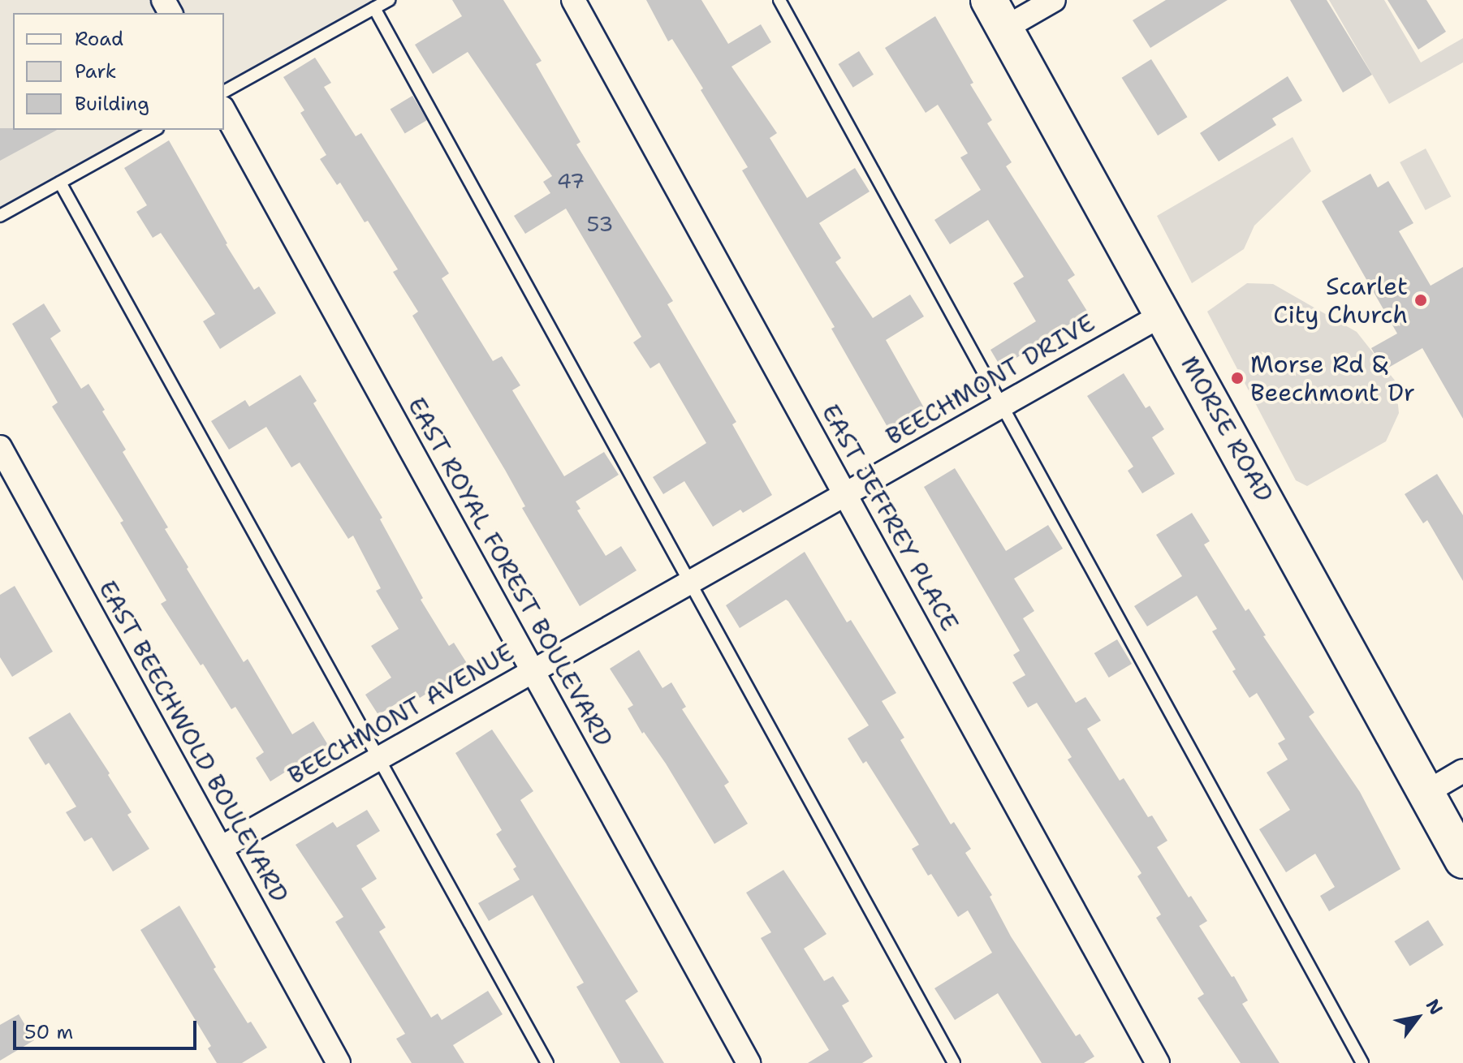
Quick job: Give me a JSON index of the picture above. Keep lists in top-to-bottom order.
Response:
{
  "streets": {
    "main road": ["MORSE ROAD"],
    "street": [
      "BEECHMONT DRIVE",
      "EAST JEFFREY PLACE",
      "EAST ROYAL FOREST BOULEVARD",
      "BEECHMONT AVENUE",
      "EAST BEECHWOLD BOULEVARD"
    ]
  },
  "crossings": [
    ["BEECHMONT DRIVE", "MORSE ROAD"],
    ["BEECHMONT DRIVE", "EAST JEFFREY PLACE"],
    ["BEECHMONT DRIVE", "BEECHMONT AVENUE"],
    ["EAST JEFFREY PLACE", "BEECHMONT AVENUE"],
    ["EAST ROYAL FOREST BOULEVARD", "BEECHMONT AVENUE"],
    ["BEECHMONT AVENUE", "EAST BEECHWOLD BOULEVARD"]
  ],
  "places": ["Scarlet City Church", "Morse Rd & Beechmont Dr"],
  "house_numbers": ["47", "53"],
  "legend": ["Road", "Park", "Building"],
  "scale_bar": "50 m",
  "north": "top right"
}
